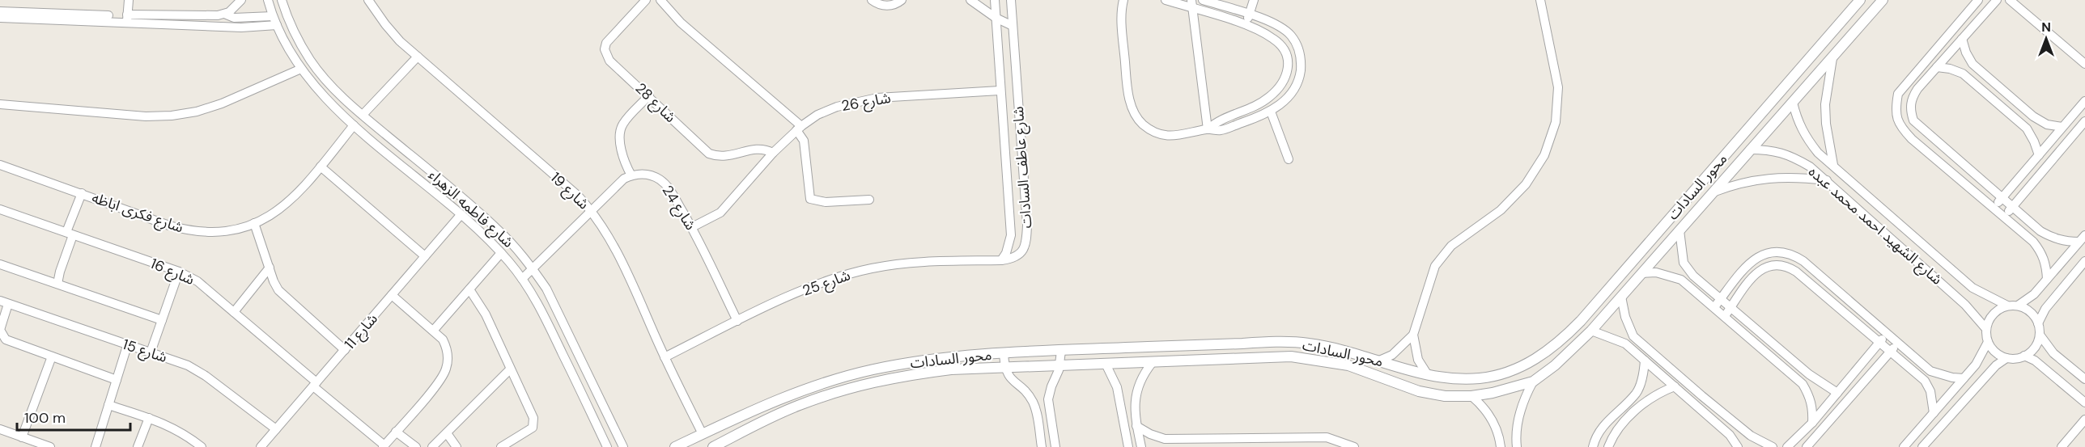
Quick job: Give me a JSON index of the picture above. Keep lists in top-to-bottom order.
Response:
{
  "streets": {
    "street": [
      "شارع 26",
      "شارع 28",
      "شارع عاطف السادات",
      "محور السادات",
      "شارع 19",
      "شارع 24",
      "شارع فاطمه الزهراء",
      "شارع فكرى اباظه",
      "شارع الشهيد احمد محمد عبده",
      "شارع 16",
      "شارع 25",
      "شارع 11",
      "شارع 15"
    ]
  },
  "crossings": [
    ["شارع 26", "شارع 28"],
    ["شارع 26", "شارع عاطف السادات"],
    ["شارع 26", "شارع 24"],
    ["شارع عاطف السادات", "شارع 25"],
    ["محور السادات", "شارع 19"],
    ["محور السادات", "شارع الشهيد احمد محمد عبده"],
    ["شارع 19", "شارع 25"],
    ["شارع 24", "شارع 25"],
    ["شارع فاطمه الزهراء", "شارع فكرى اباظه"],
    ["شارع فاطمه الزهراء", "شارع 11"],
    ["شارع 16", "شارع 11"],
    ["شارع 11", "شارع 15"]
  ],
  "scale_bar": "100 m",
  "north": "top"
}
